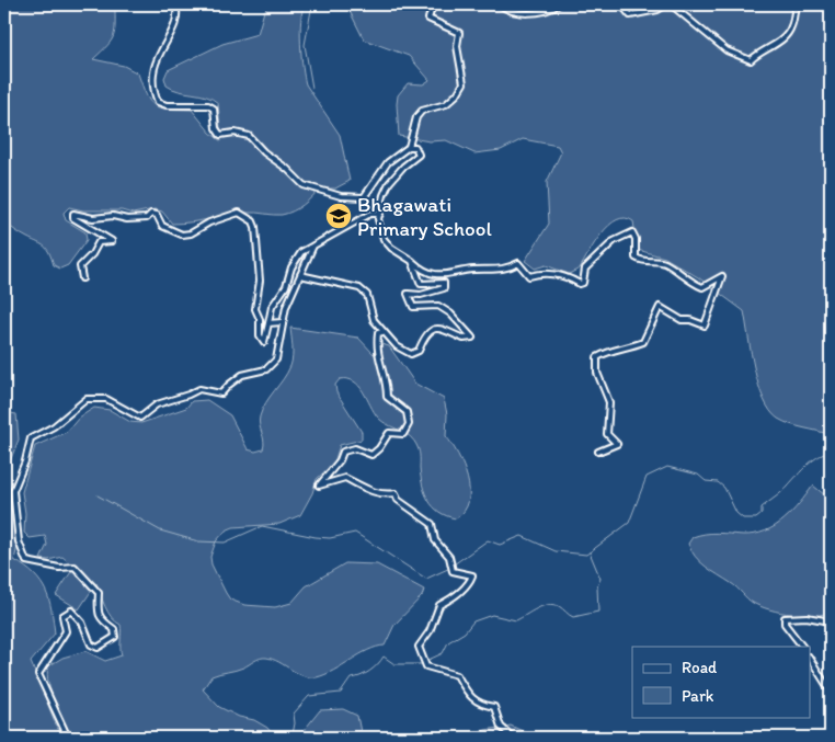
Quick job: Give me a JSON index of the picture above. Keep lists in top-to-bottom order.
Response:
{
  "places": {
    "school or university": ["Bhagawati Primary School"]
  },
  "legend": ["Road", "Park"]
}
